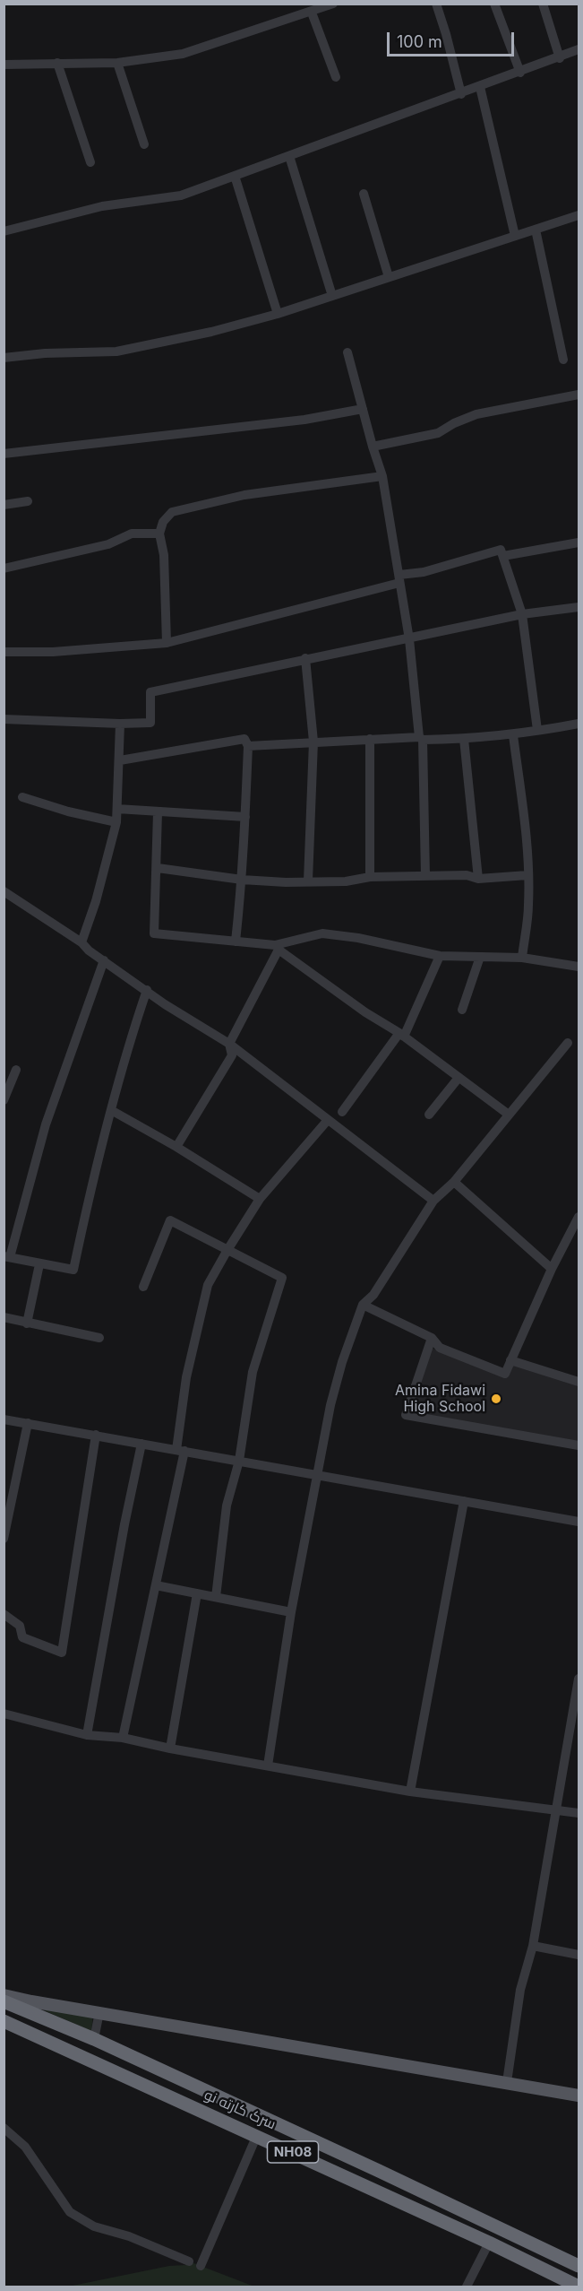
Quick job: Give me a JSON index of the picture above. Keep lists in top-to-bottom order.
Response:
{
  "streets": {
    "highway": ["سرک کارته نو", "NH08"]
  },
  "places": ["Amina Fidawi High School"],
  "scale_bar": "100 m"
}
